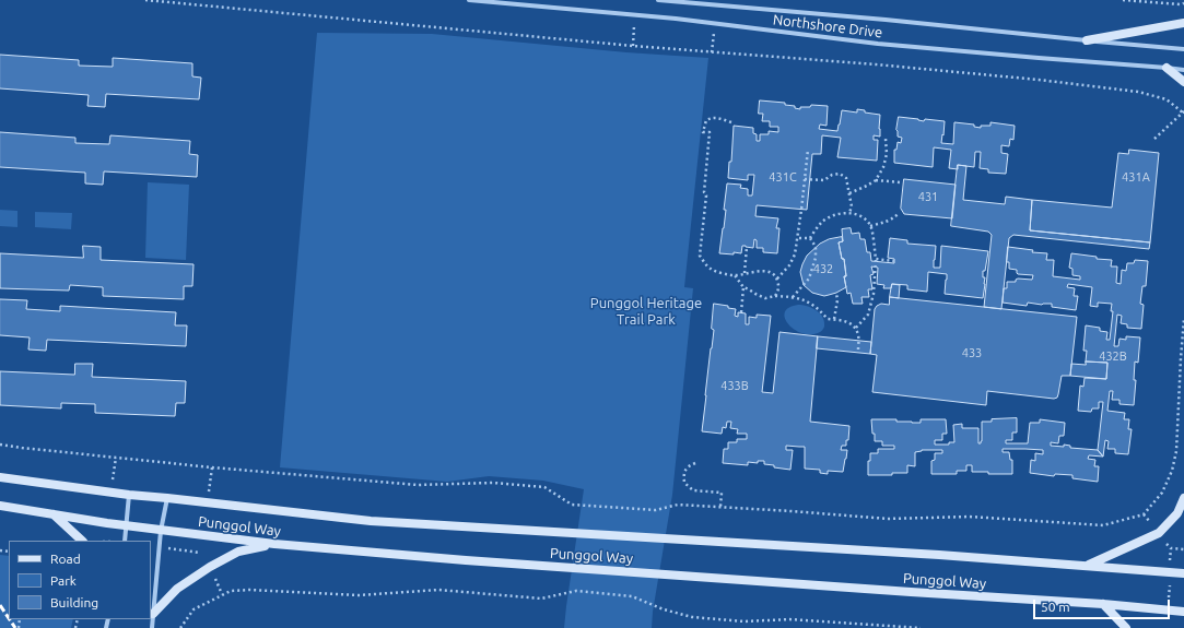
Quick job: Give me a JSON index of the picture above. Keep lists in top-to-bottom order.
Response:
{
  "streets": {
    "main road": ["Punggol Way"],
    "street": ["Northshore Drive"]
  },
  "parks": ["Punggol Heritage Trail Park"],
  "house_numbers": [
    "431C",
    "431A",
    "431",
    "432",
    "433",
    "432B",
    "433B"
  ],
  "legend": ["Road", "Park", "Building"],
  "scale_bar": "50 m"
}
